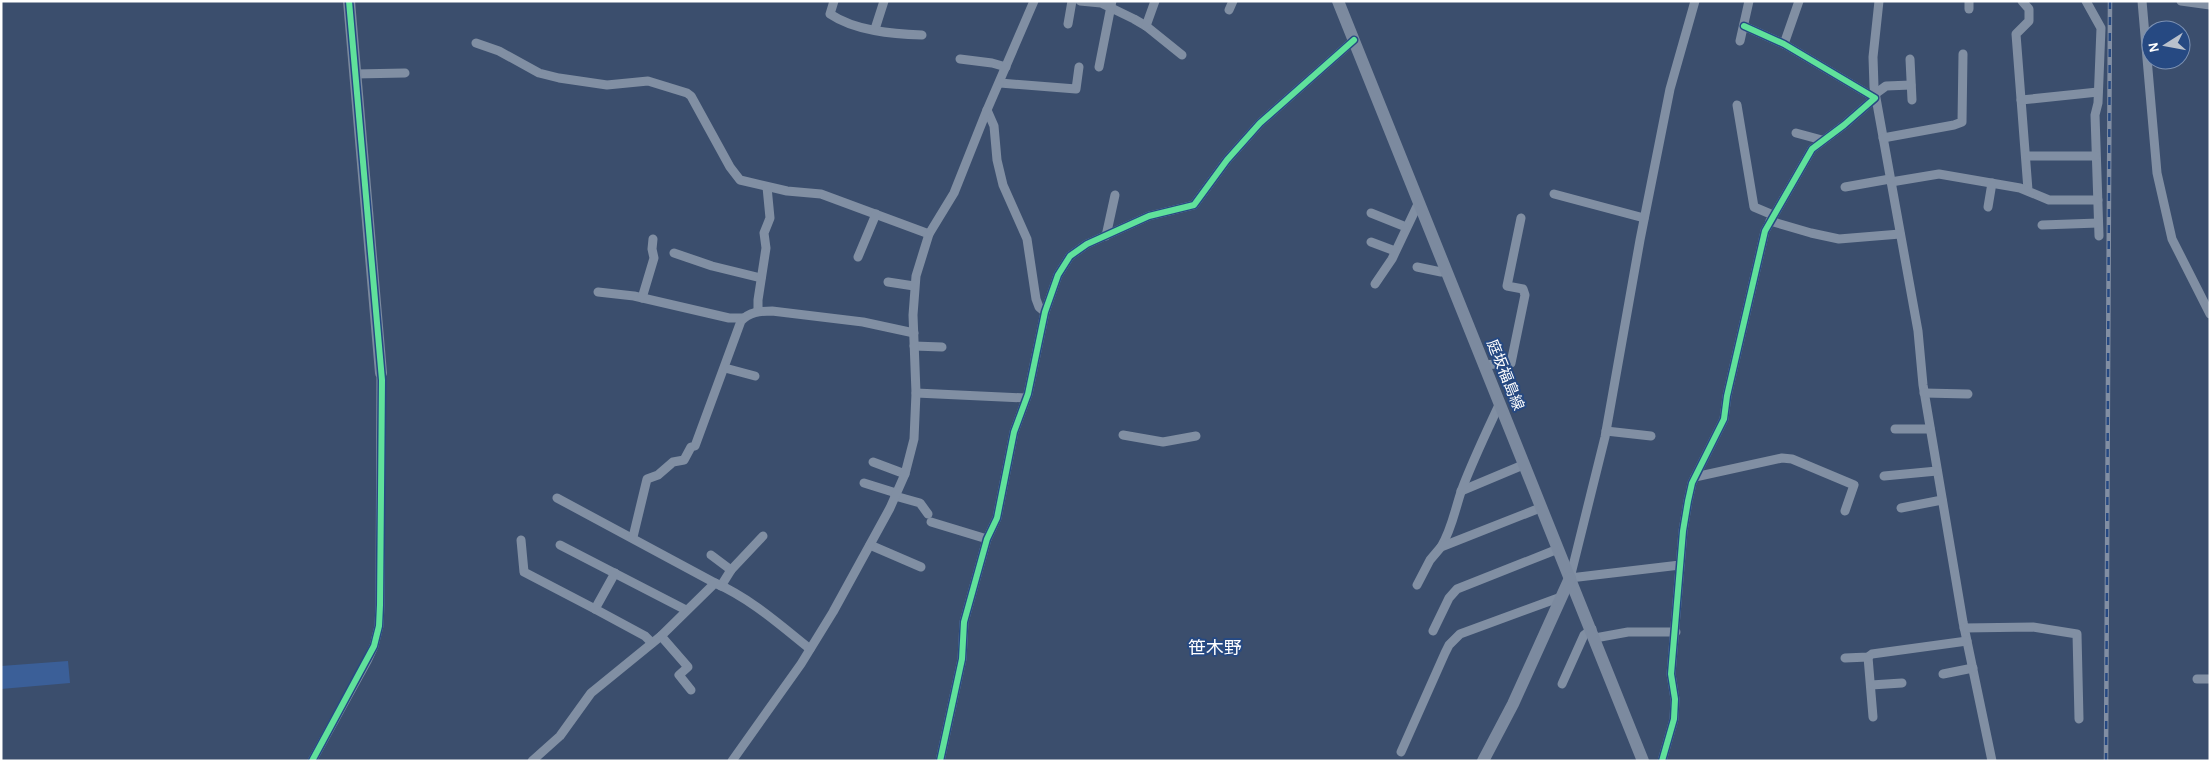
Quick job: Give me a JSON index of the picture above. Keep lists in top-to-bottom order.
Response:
{
  "streets": {
    "main road": ["庭坂福島線"]
  },
  "districts": ["笹木野"],
  "north": "left"
}
